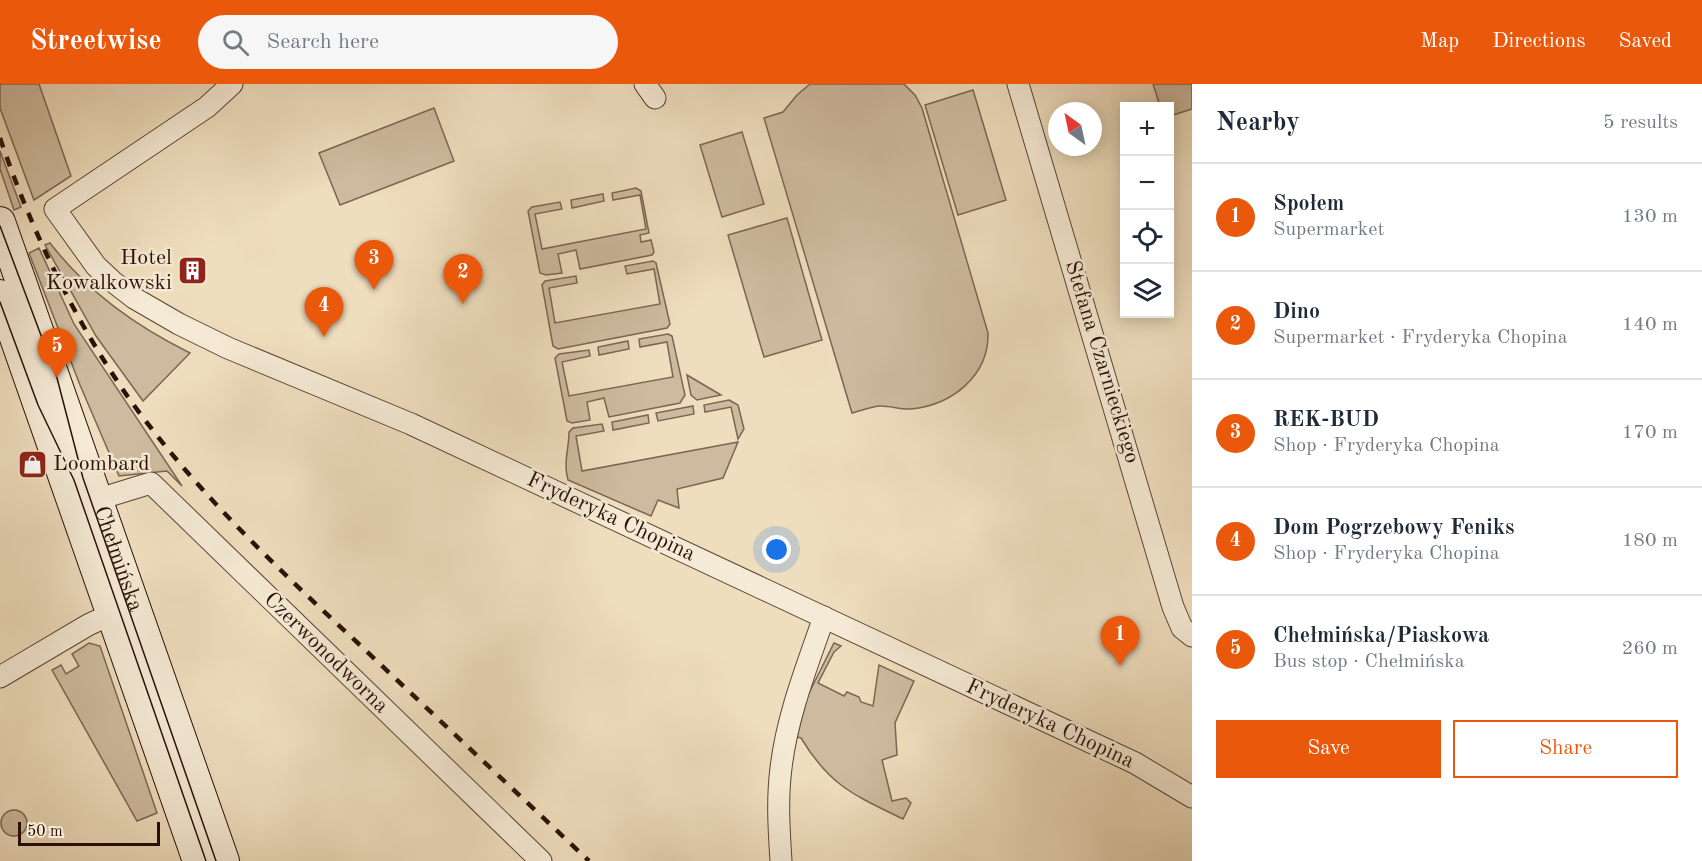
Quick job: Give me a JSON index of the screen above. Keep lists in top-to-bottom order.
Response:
{
  "streets": {
    "main road": ["Chełmińska"],
    "street": ["Stefana Czarnieckiego", "Fryderyka Chopina", "Czerwonodworna"]
  },
  "crossings": [
    ["Chełmińska", "Czerwonodworna"]
  ],
  "places": {
    "building": ["Hotel Kowalkowski"],
    "shop": ["Loombard"]
  },
  "scale_bar": "50 m",
  "north": "top left",
  "page": {
    "header": "Streetwise",
    "search": "Search here",
    "nav": ["Map", "Directions", "Saved"],
    "heading": ["Nearby", "5 results"],
    "map_buttons": ["+", "−"],
    "list": [
      {
        "mark": "1",
        "name": "Społem",
        "note": "Supermarket",
        "value": "130 m"
      },
      {
        "mark": "2",
        "name": "Dino",
        "note": "Supermarket · Fryderyka Chopina",
        "value": "140 m"
      },
      {
        "mark": "3",
        "name": "REK-BUD",
        "note": "Shop · Fryderyka Chopina",
        "value": "170 m"
      },
      {
        "mark": "4",
        "name": "Dom Pogrzebowy Feniks",
        "note": "Shop · Fryderyka Chopina",
        "value": "180 m"
      },
      {
        "mark": "5",
        "name": "Chełmińska/Piaskowa",
        "note": "Bus stop · Chełmińska",
        "value": "260 m"
      }
    ],
    "pins": [
      "3",
      "2",
      "4",
      "5",
      "1"
    ],
    "buttons": ["Save", "Share"],
    "scale": "50 m"
  }
}
